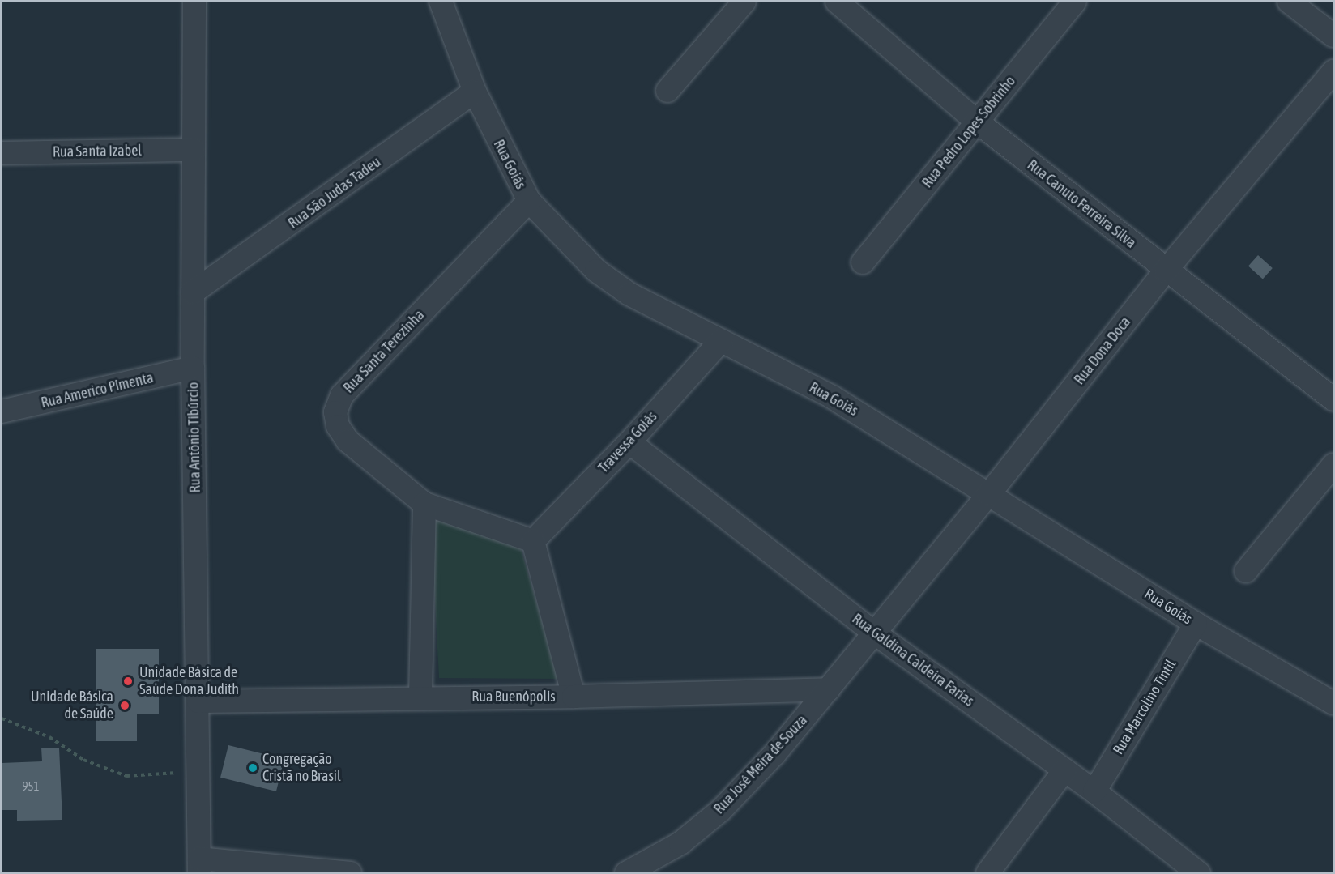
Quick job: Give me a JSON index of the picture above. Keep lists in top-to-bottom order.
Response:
{
  "streets": {
    "street": [
      "Rua Pedro Lopes Sobrinho",
      "Rua Santa Izabel",
      "Rua Goiás",
      "Rua São Judas Tadeu",
      "Rua Canuto Ferreira Silva",
      "Rua Dona Doca",
      "Rua Santa Terezinha",
      "Rua Americo Pimenta",
      "Rua Antônio Tibúrcio",
      "Travessa Goiás",
      "Rua Galdina Caldeira Farias",
      "Rua Buenópolis",
      "Rua Marcolino Tintil",
      "Rua José Meira de Souza"
    ]
  },
  "crossings": [
    ["Rua Pedro Lopes Sobrinho", "Rua Canuto Ferreira Silva"],
    ["Rua Santa Izabel", "Rua Antônio Tibúrcio"],
    ["Rua Goiás", "Rua São Judas Tadeu"],
    ["Rua Goiás", "Rua Dona Doca"],
    ["Rua Goiás", "Rua Santa Terezinha"],
    ["Rua Goiás", "Travessa Goiás"],
    ["Rua Goiás", "Rua Marcolino Tintil"],
    ["Rua São Judas Tadeu", "Rua Antônio Tibúrcio"],
    ["Rua Canuto Ferreira Silva", "Rua Dona Doca"],
    ["Rua Dona Doca", "Rua Galdina Caldeira Farias"],
    ["Rua Dona Doca", "Rua José Meira de Souza"],
    ["Rua Americo Pimenta", "Rua Antônio Tibúrcio"],
    ["Rua Antônio Tibúrcio", "Rua Buenópolis"],
    ["Travessa Goiás", "Rua Galdina Caldeira Farias"],
    ["Rua Galdina Caldeira Farias", "Rua Marcolino Tintil"],
    ["Rua Galdina Caldeira Farias", "Rua José Meira de Souza"],
    ["Rua Buenópolis", "Rua José Meira de Souza"]
  ],
  "places": ["Unidade Básica de Saúde Dona Judith", "Unidade Básica de Saúde", "Congregação Cristã no Brasil"],
  "house_numbers": ["951"]
}
